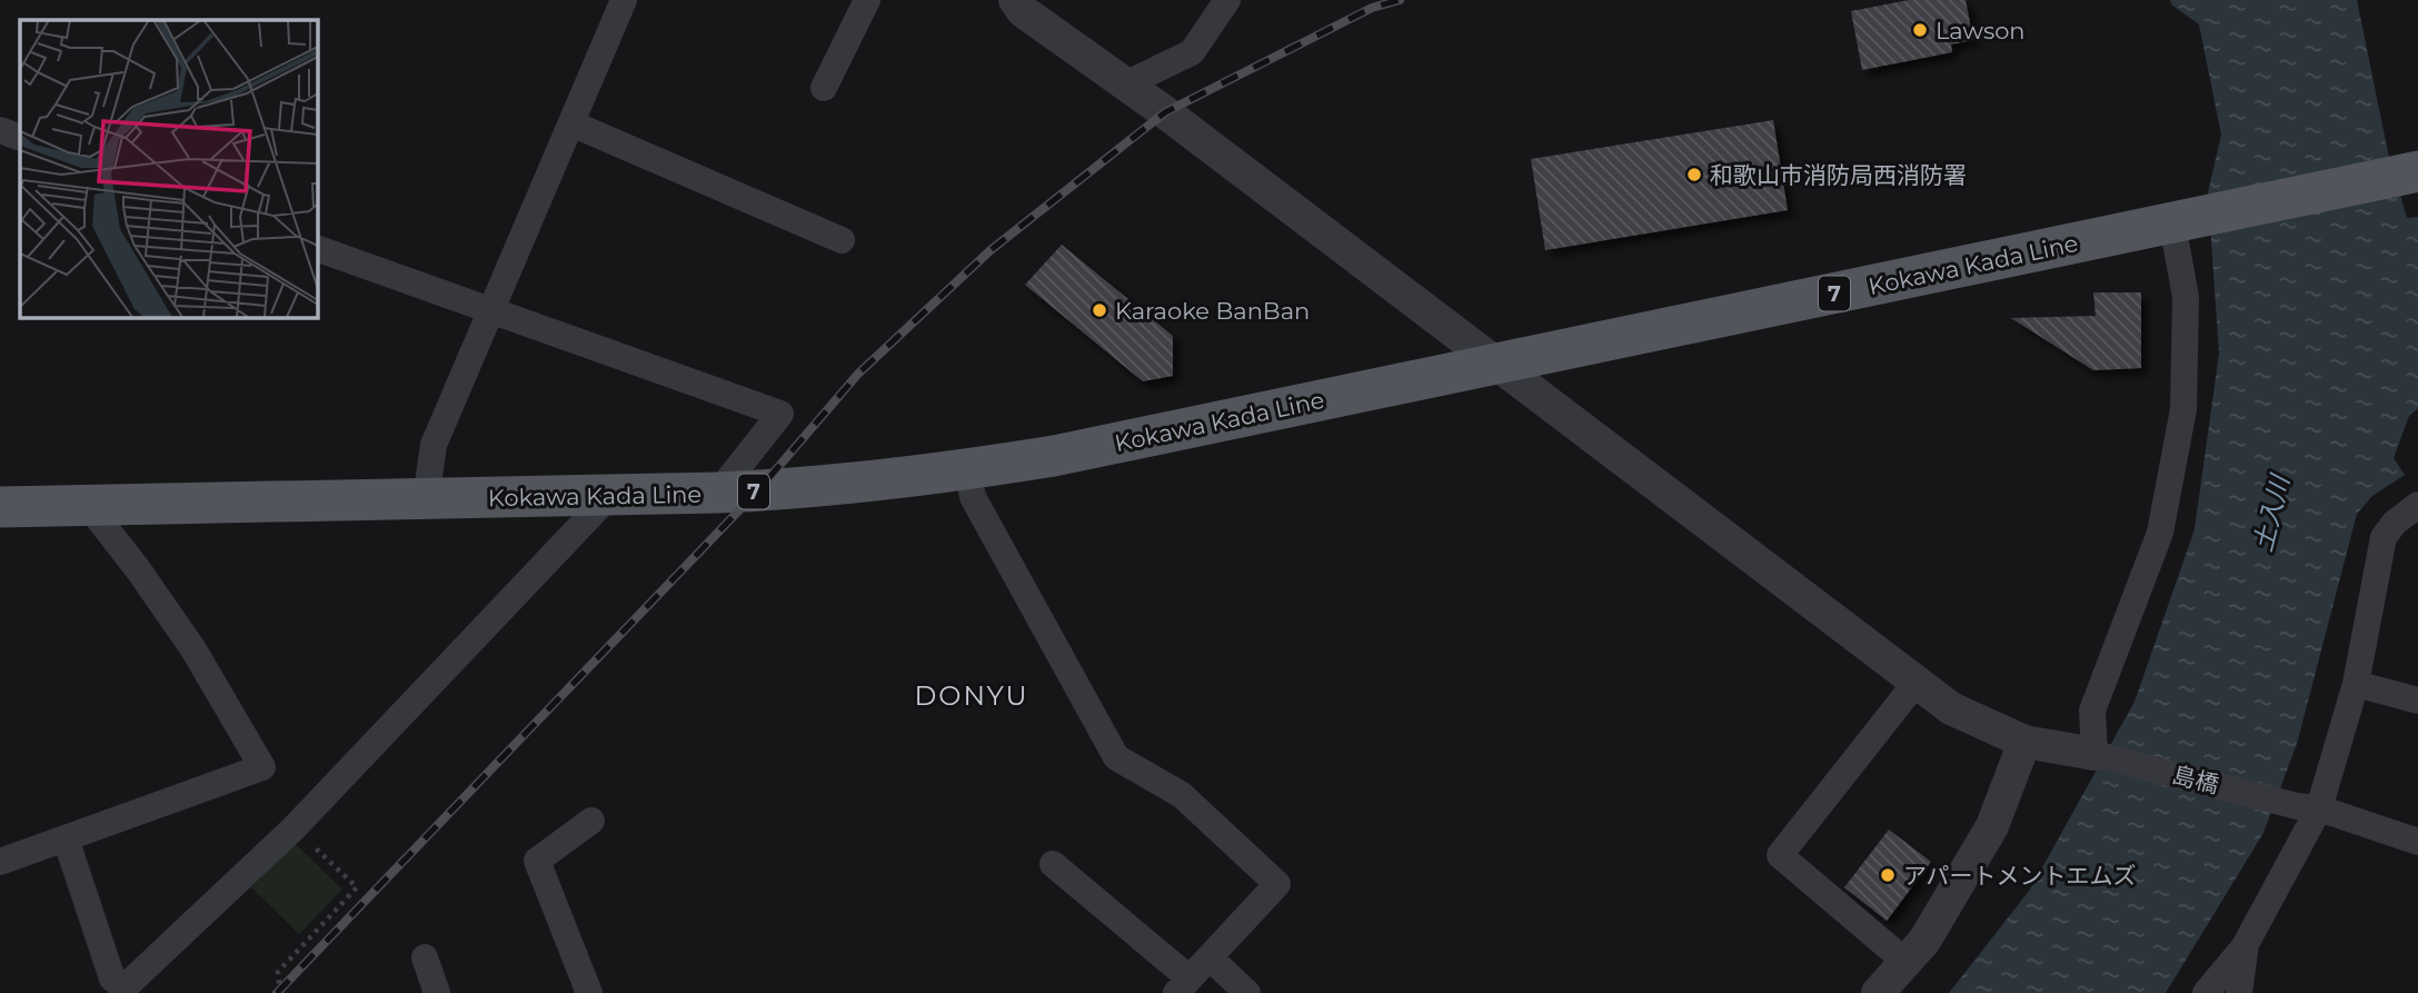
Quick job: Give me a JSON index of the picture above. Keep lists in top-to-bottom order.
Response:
{
  "streets": {
    "main road": ["Kokawa Kada Line", "7"],
    "street": ["島橋"]
  },
  "districts": ["DONYU"],
  "water": ["土入川"],
  "places": [
    "Lawson",
    "和歌山市消防局西消防署",
    "Karaoke BanBan",
    "アパートメントエムズ"
  ]
}
